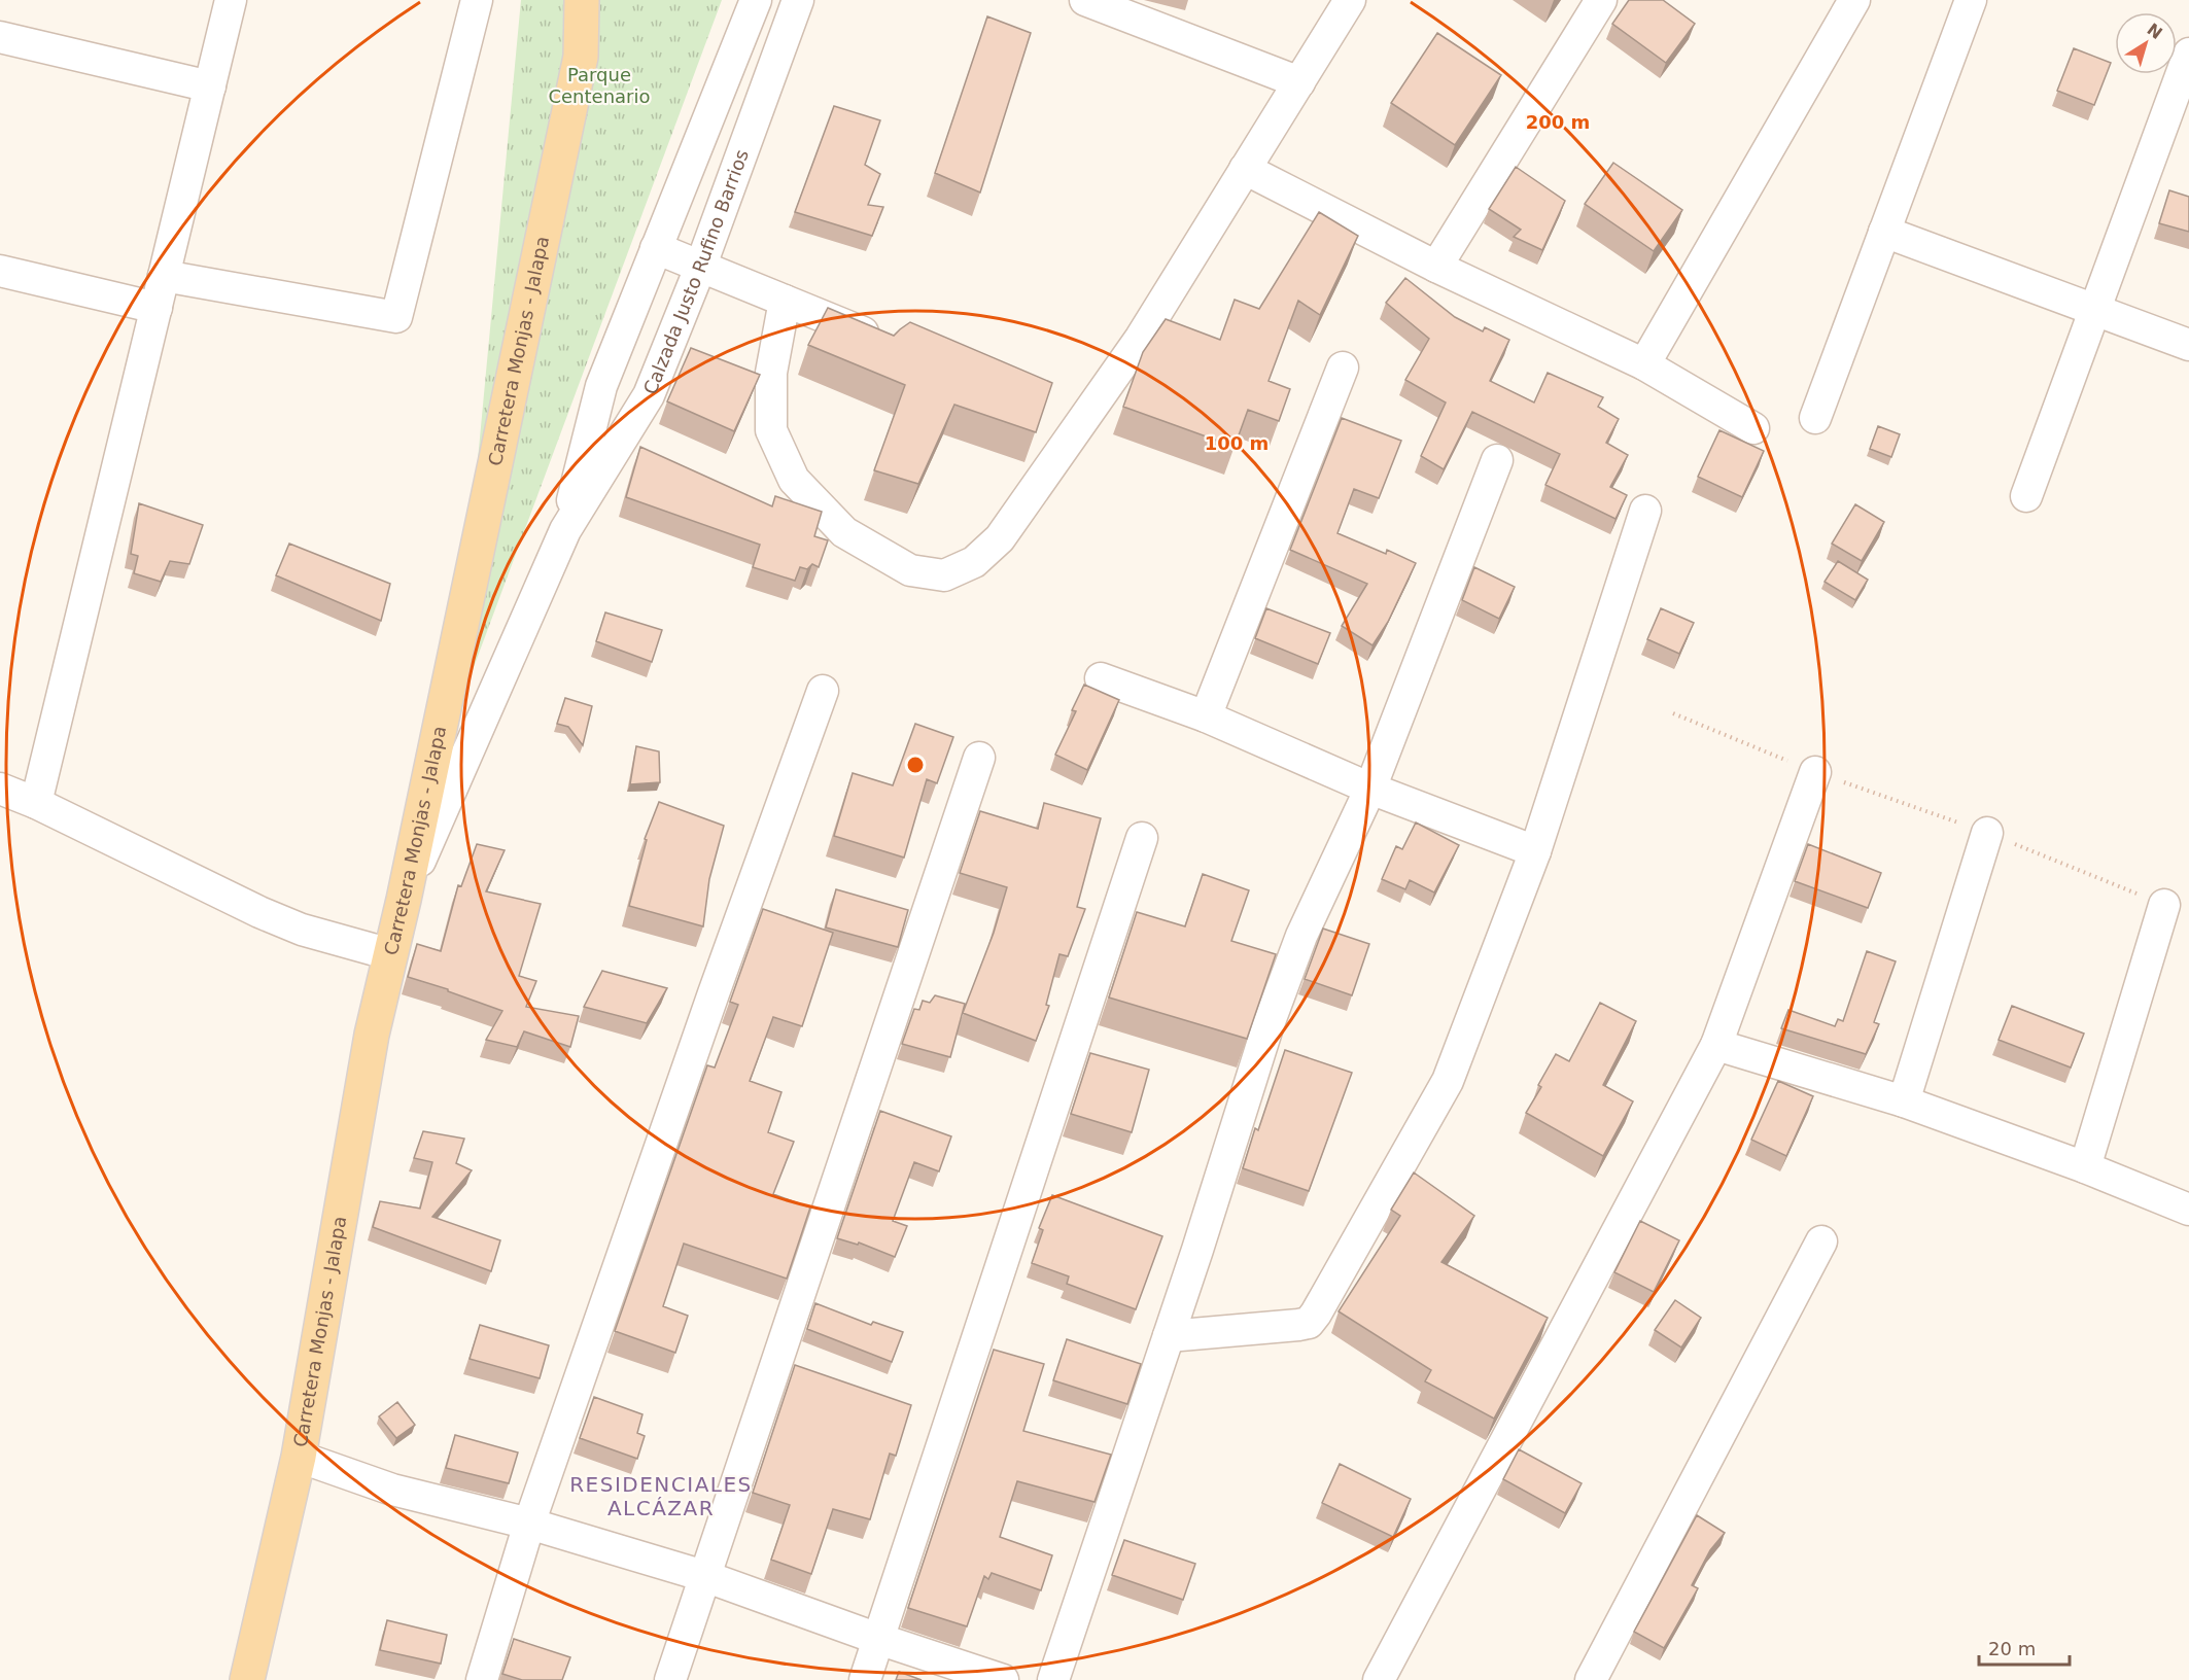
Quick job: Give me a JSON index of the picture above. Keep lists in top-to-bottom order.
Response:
{
  "streets": {
    "main road": ["Carretera Monjas - Jalapa"],
    "street": ["Calzada Justo Rufino Barrios"]
  },
  "crossings": [
    ["Calzada Justo Rufino Barrios", "Carretera Monjas - Jalapa"]
  ],
  "districts": ["RESIDENCIALES ALCÁZAR"],
  "parks": ["Parque Centenario"],
  "scale_bar": "20 m",
  "north": "top right",
  "rings": ["200 m", "100 m"]
}
